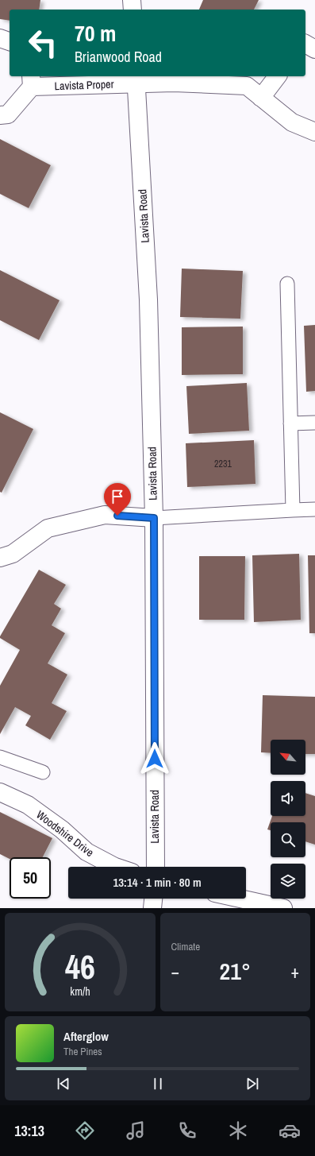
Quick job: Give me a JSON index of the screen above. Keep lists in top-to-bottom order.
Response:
{
  "streets": {
    "main road": ["Lavista Proper", "Lavista Road", "Woodshire Drive"]
  },
  "crossings": [
    ["Lavista Proper", "Lavista Road"]
  ],
  "house_numbers": ["2231"],
  "north": "top left",
  "page": {
    "turn": ["70 m", "Brianwood Road"],
    "limit": "50",
    "trip": "13:14 · 1 min · 80 m",
    "tile": "Climate",
    "heat": ["−", "21°", "+"],
    "song": ["Afterglow", "The Pines"],
    "tabs": "13:13",
    "gauge": ["46", "km/h"]
  }
}
